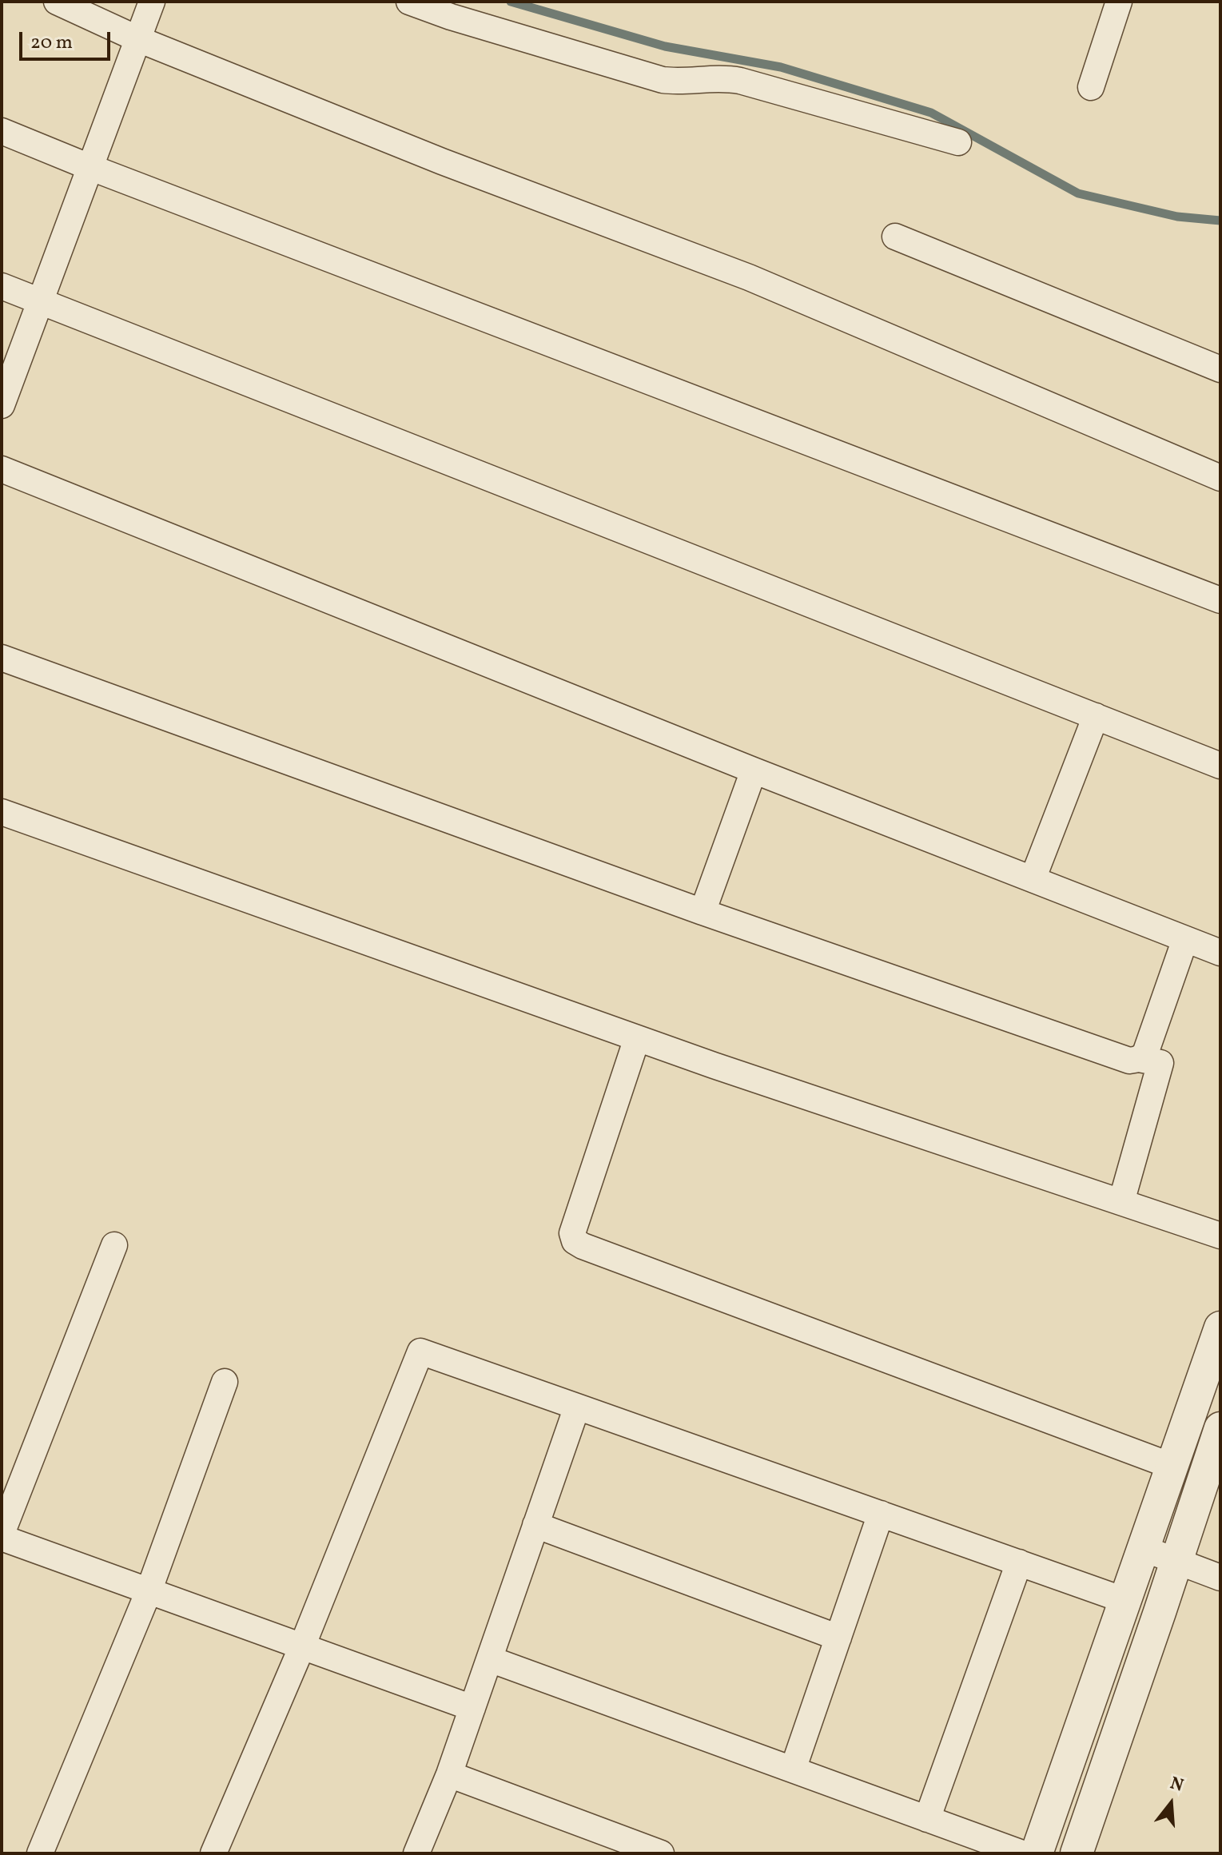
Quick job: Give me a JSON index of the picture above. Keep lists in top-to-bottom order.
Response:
{
  "scale_bar": "20 m",
  "north": "top"
}
